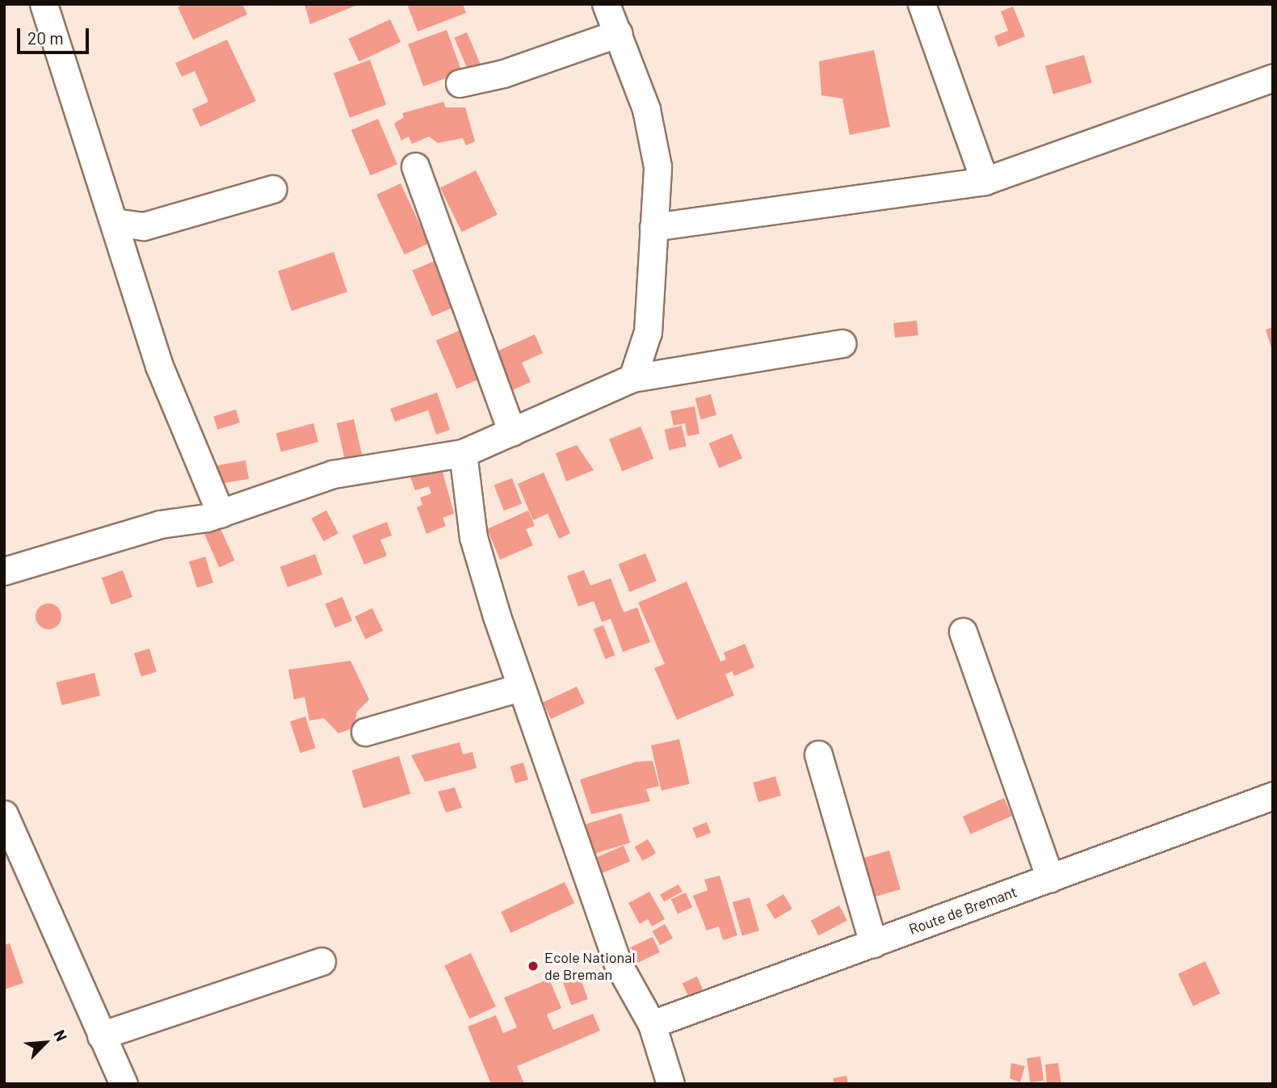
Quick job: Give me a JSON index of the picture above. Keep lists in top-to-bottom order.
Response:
{
  "streets": {
    "street": ["Route de Bremant"]
  },
  "places": ["Ecole National de Breman"],
  "scale_bar": "20 m",
  "north": "top right"
}
